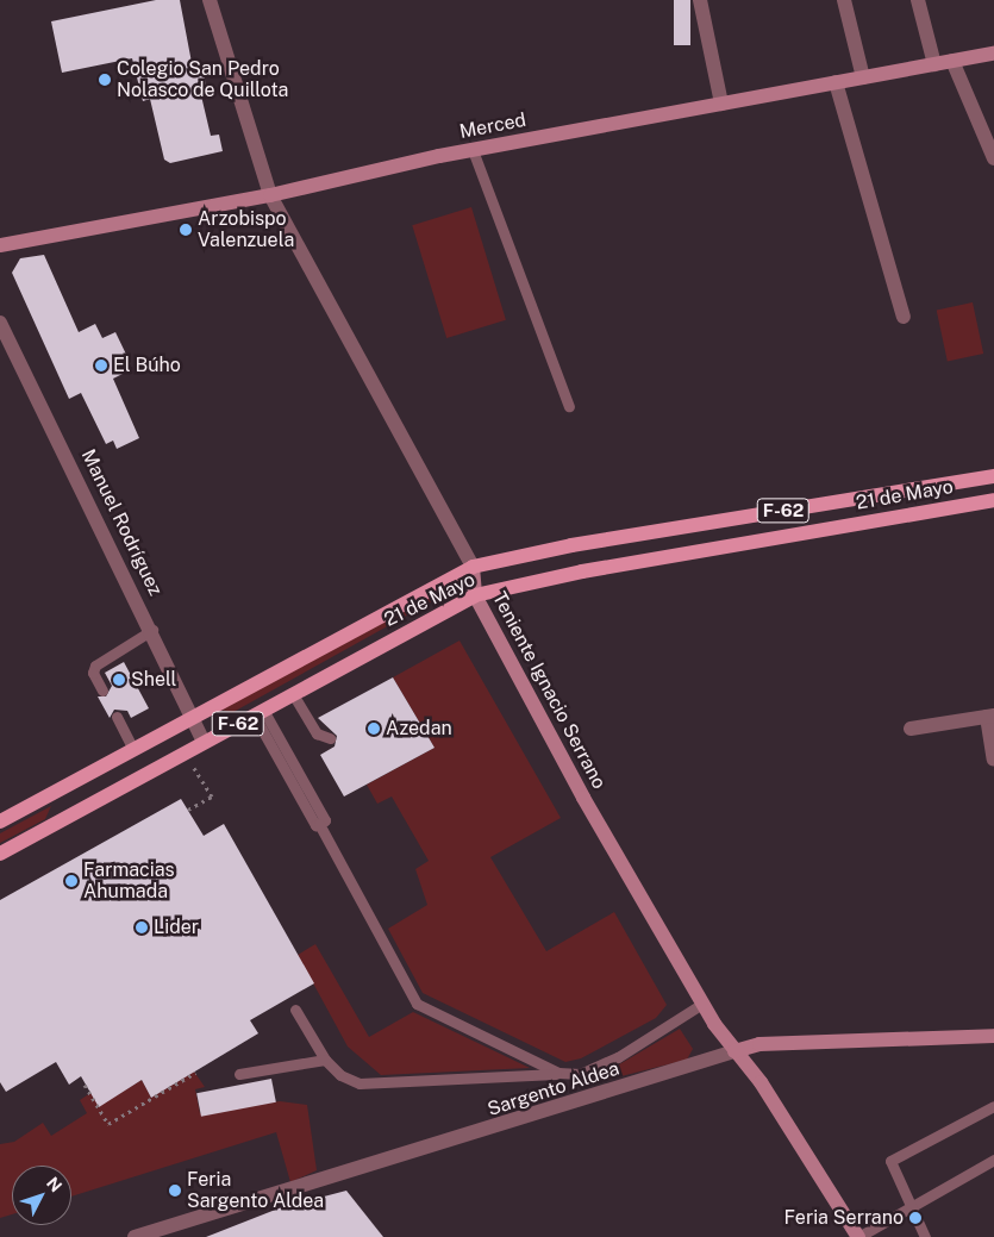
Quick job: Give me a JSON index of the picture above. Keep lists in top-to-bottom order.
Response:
{
  "streets": {
    "main road": ["21 de Mayo", "F-62"],
    "street": [
      "Merced",
      "Manuel Rodríguez",
      "Teniente Ignacio Serrano",
      "Sargento Aldea"
    ]
  },
  "crossings": [
    ["Merced", "Teniente Ignacio Serrano"],
    ["21 de Mayo", "Manuel Rodríguez"],
    ["21 de Mayo", "Teniente Ignacio Serrano"],
    ["Teniente Ignacio Serrano", "Sargento Aldea"]
  ],
  "places": [
    "Colegio San Pedro Nolasco de Quillota",
    "Arzobispo Valenzuela",
    "El Búho",
    "Shell",
    "Azedan",
    "Farmacias Ahumada",
    "Lider",
    "Feria Sargento Aldea",
    "Feria Serrano"
  ],
  "north": "top right"
}
